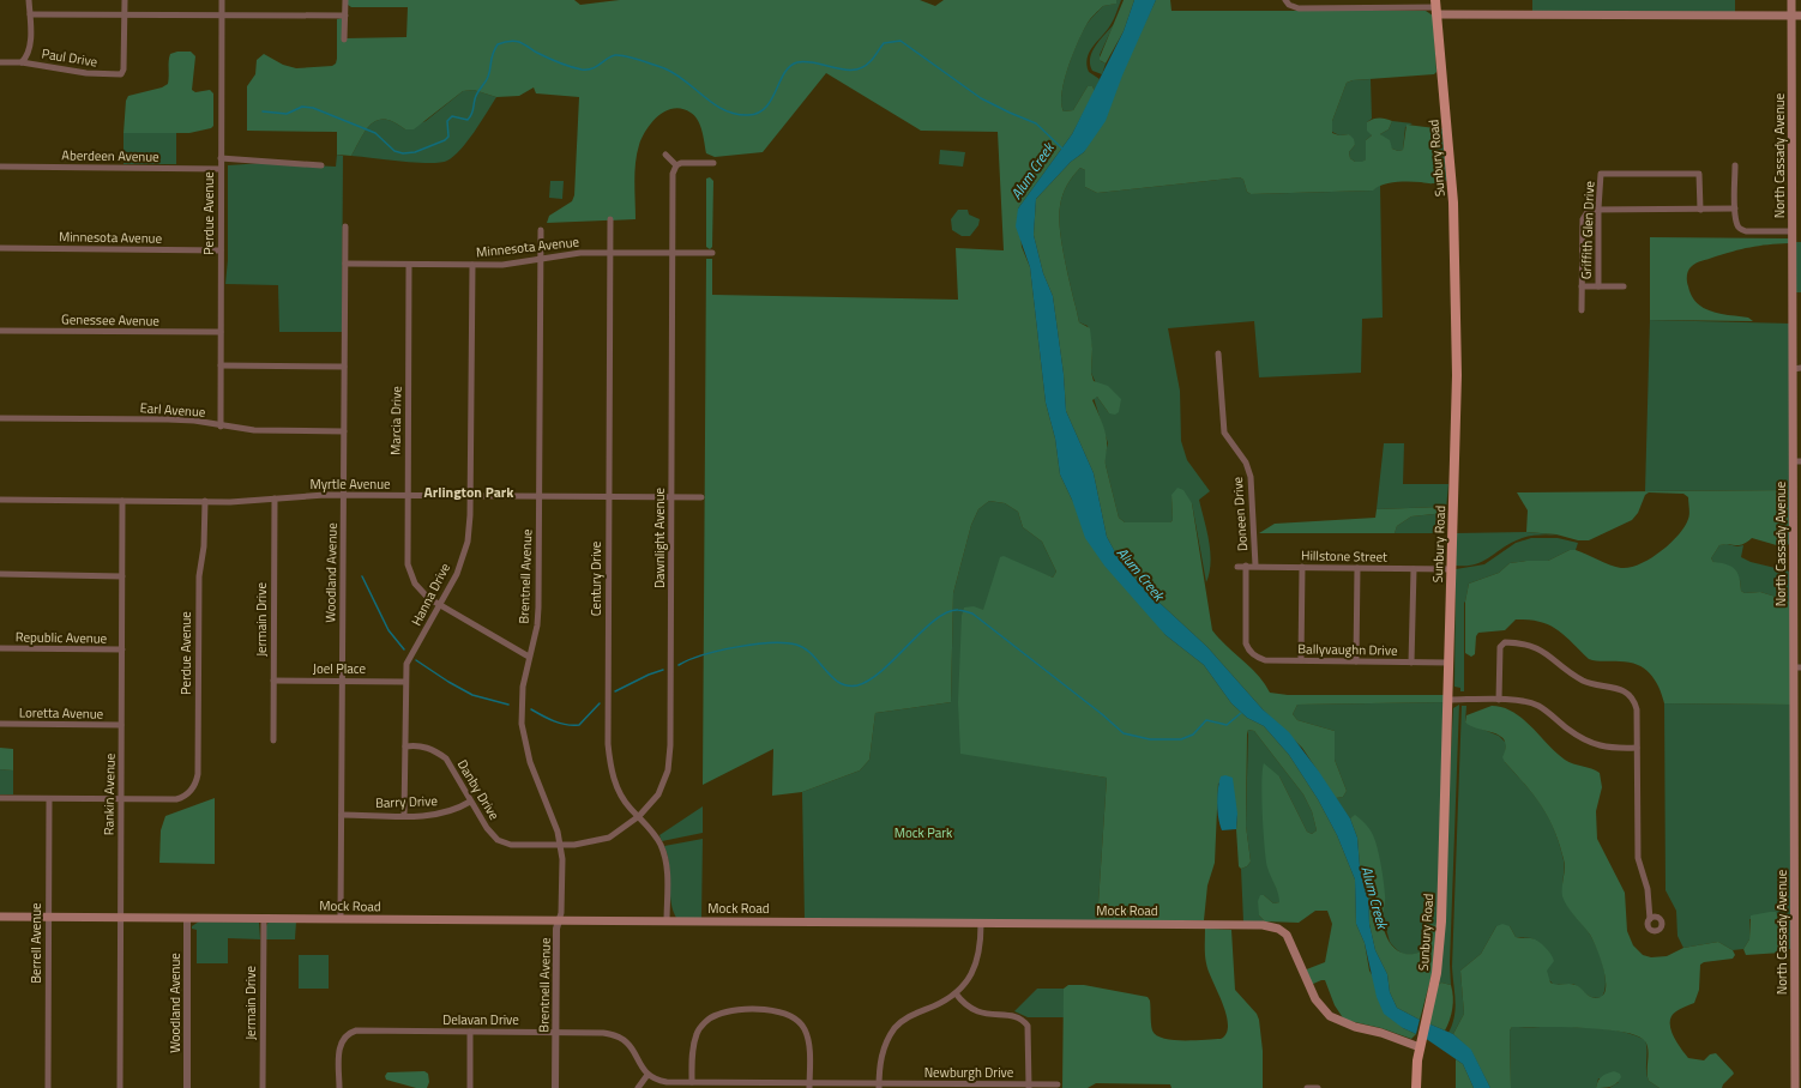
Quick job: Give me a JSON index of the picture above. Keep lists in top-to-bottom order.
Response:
{
  "streets": {
    "main road": ["North Cassady Avenue", "Sunbury Road", "Mock Road"],
    "street": [
      "Paul Drive",
      "Aberdeen Avenue",
      "Perdue Avenue",
      "Griffith Glen Drive",
      "Minnesota Avenue",
      "Genessee Avenue",
      "Earl Avenue",
      "Marcia Drive",
      "Myrtle Avenue",
      "Doneen Drive",
      "Dawnlight Avenue",
      "Hillstone Street",
      "Woodland Avenue",
      "Brentnell Avenue",
      "Century Drive",
      "Hanna Drive",
      "Jermain Drive",
      "Republic Avenue",
      "Ballyvaughn Drive",
      "Joel Place",
      "Loretta Avenue",
      "Danby Drive",
      "Rankin Avenue",
      "Barry Drive",
      "Berrell Avenue",
      "Delavan Drive",
      "Newburgh Drive"
    ]
  },
  "crossings": [
    ["Aberdeen Avenue", "Perdue Avenue"],
    ["Sunbury Road", "Hillstone Street"],
    ["Sunbury Road", "Ballyvaughn Drive"],
    ["Sunbury Road", "Mock Road"],
    ["Perdue Avenue", "Minnesota Avenue"],
    ["Perdue Avenue", "Genessee Avenue"],
    ["Perdue Avenue", "Earl Avenue"],
    ["Perdue Avenue", "Myrtle Avenue"],
    ["Perdue Avenue", "Rankin Avenue"],
    ["Minnesota Avenue", "Marcia Drive"],
    ["Minnesota Avenue", "Dawnlight Avenue"],
    ["Minnesota Avenue", "Woodland Avenue"],
    ["Minnesota Avenue", "Brentnell Avenue"],
    ["Minnesota Avenue", "Century Drive"],
    ["Minnesota Avenue", "Hanna Drive"],
    ["Earl Avenue", "Woodland Avenue"],
    ["Marcia Drive", "Myrtle Avenue"],
    ["Marcia Drive", "Brentnell Avenue"],
    ["Marcia Drive", "Hanna Drive"],
    ["Myrtle Avenue", "Dawnlight Avenue"],
    ["Myrtle Avenue", "Woodland Avenue"],
    ["Myrtle Avenue", "Brentnell Avenue"],
    ["Myrtle Avenue", "Century Drive"],
    ["Myrtle Avenue", "Hanna Drive"],
    ["Myrtle Avenue", "Jermain Drive"],
    ["Myrtle Avenue", "Rankin Avenue"],
    ["Doneen Drive", "Hillstone Street"],
    ["Dawnlight Avenue", "Brentnell Avenue"],
    ["Dawnlight Avenue", "Century Drive"],
    ["Dawnlight Avenue", "Danby Drive"],
    ["Hillstone Street", "Ballyvaughn Drive"],
    ["Woodland Avenue", "Joel Place"],
    ["Woodland Avenue", "Barry Drive"],
    ["Woodland Avenue", "Mock Road"],
    ["Brentnell Avenue", "Danby Drive"],
    ["Brentnell Avenue", "Mock Road"],
    ["Brentnell Avenue", "Delavan Drive"],
    ["Century Drive", "Mock Road"],
    ["Hanna Drive", "Joel Place"],
    ["Hanna Drive", "Danby Drive"],
    ["Hanna Drive", "Barry Drive"],
    ["Jermain Drive", "Joel Place"],
    ["Jermain Drive", "Mock Road"],
    ["Republic Avenue", "Rankin Avenue"],
    ["Loretta Avenue", "Rankin Avenue"],
    ["Danby Drive", "Barry Drive"],
    ["Rankin Avenue", "Mock Road"],
    ["Mock Road", "Berrell Avenue"]
  ],
  "districts": ["Arlington Park"],
  "water": ["Alum Creek"],
  "parks": ["Mock Park"]
}
